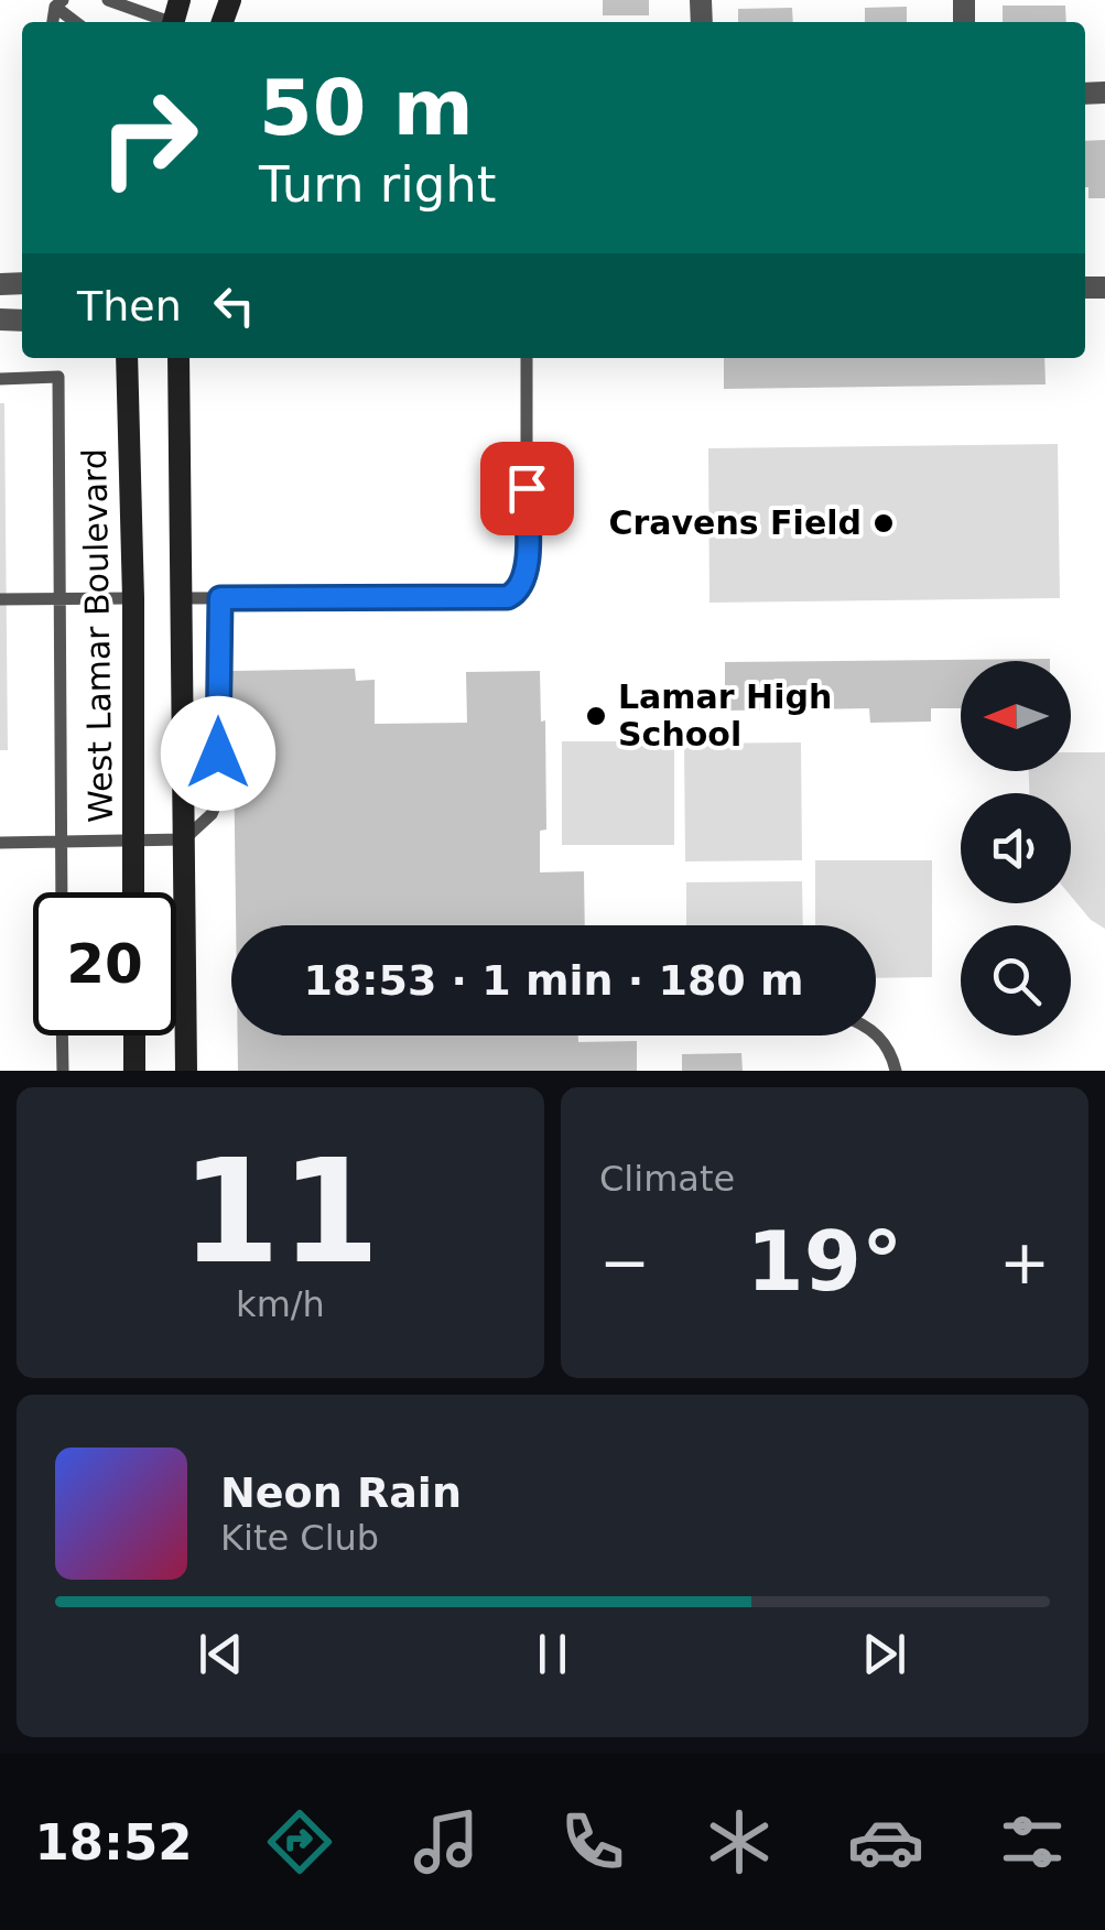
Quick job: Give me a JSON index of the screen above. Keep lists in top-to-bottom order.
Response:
{
  "streets": {
    "main road": ["West Lamar Boulevard"]
  },
  "places": ["Cravens Field", "Lamar High School"],
  "north": "left",
  "page": {
    "turn": ["50 m", "Turn right"],
    "then": "Then",
    "limit": "20",
    "trip": "18:53 · 1 min · 180 m",
    "tile": [
      ["11", "km/h"],
      "Climate"
    ],
    "heat": ["−", "19°", "+"],
    "song": ["Neon Rain", "Kite Club"],
    "tabs": "18:52"
  }
}
